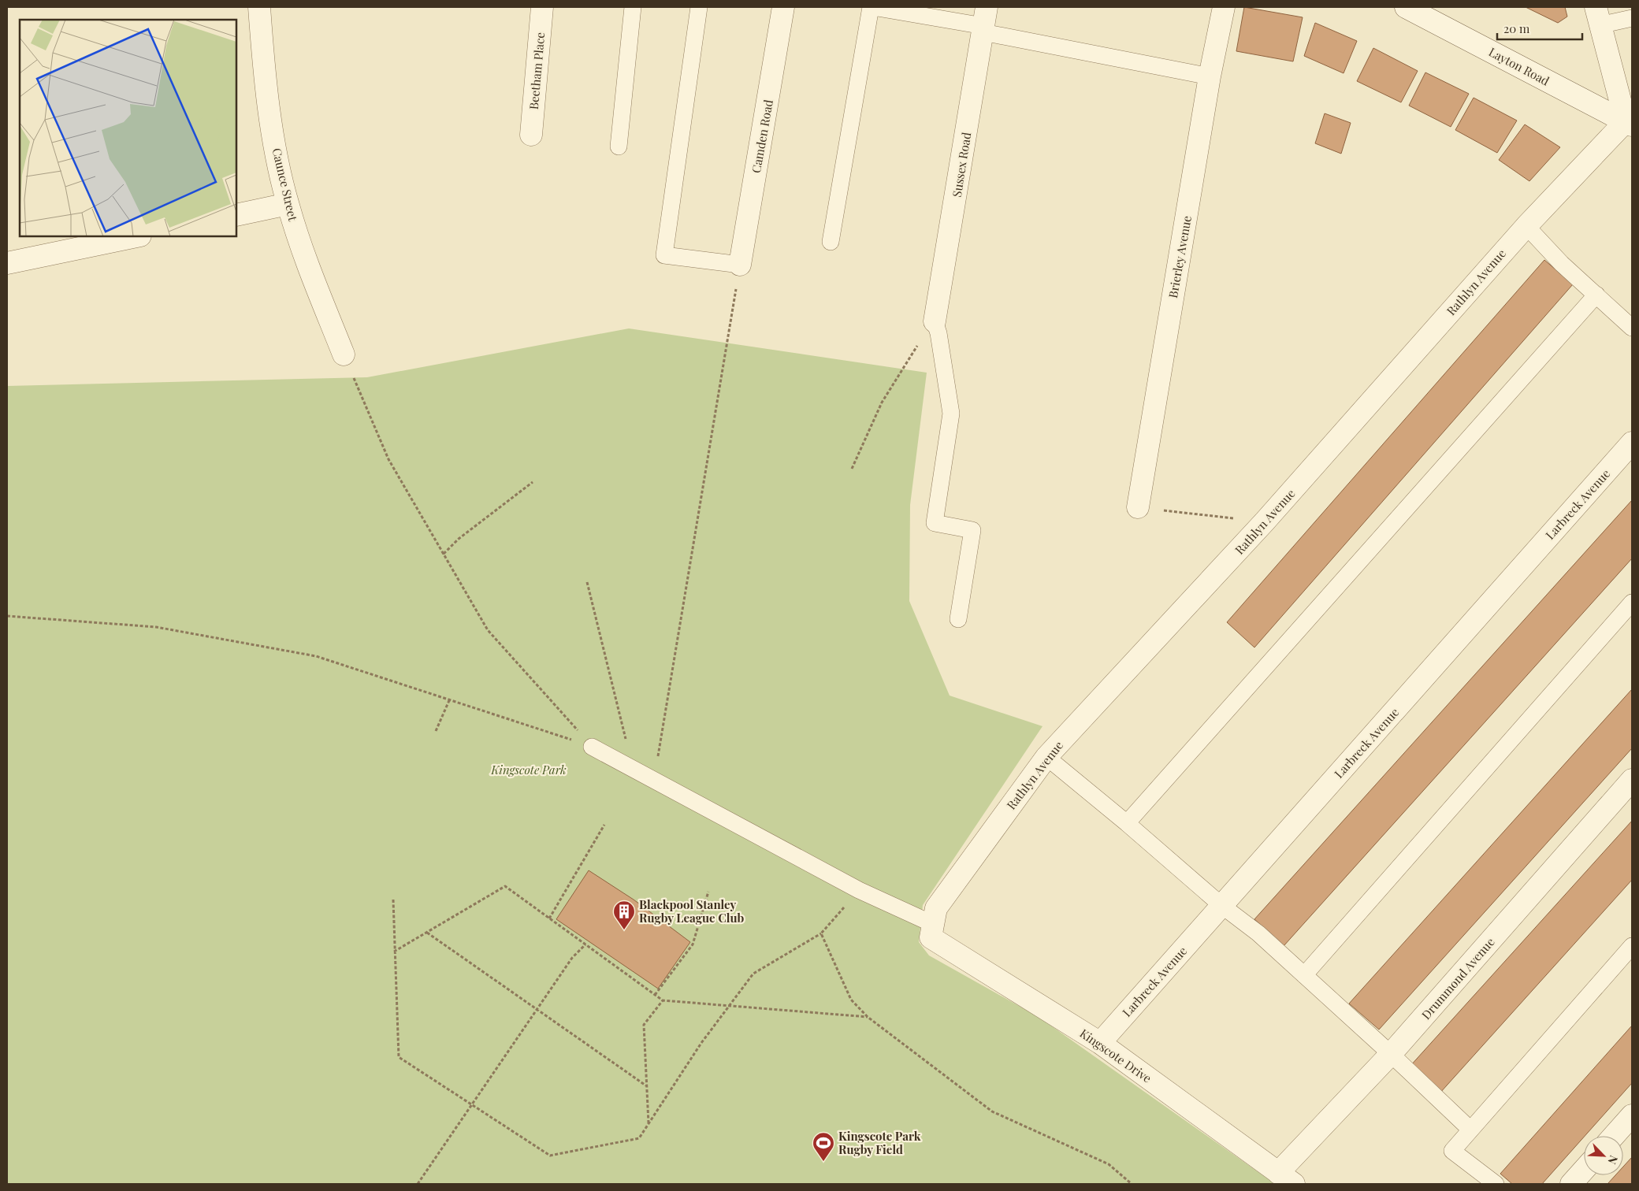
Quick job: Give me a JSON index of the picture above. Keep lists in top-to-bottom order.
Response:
{
  "streets": {
    "street": [
      "Layton Road",
      "Beetham Place",
      "Camden Road",
      "Sussex Road",
      "Caunce Street",
      "Brierley Avenue",
      "Rathlyn Avenue",
      "Larbreck Avenue",
      "Drummond Avenue",
      "Kingscote Drive"
    ]
  },
  "crossings": [
    ["Layton Road", "Rathlyn Avenue"],
    ["Rathlyn Avenue", "Kingscote Drive"],
    ["Larbreck Avenue", "Kingscote Drive"],
    ["Drummond Avenue", "Kingscote Drive"]
  ],
  "parks": ["Kingscote Park"],
  "places": {
    "building": ["Blackpool Stanley Rugby League Club"],
    "sports": ["Kingscote Park Rugby Field"]
  },
  "scale_bar": "20 m",
  "north": "bottom right"
}
